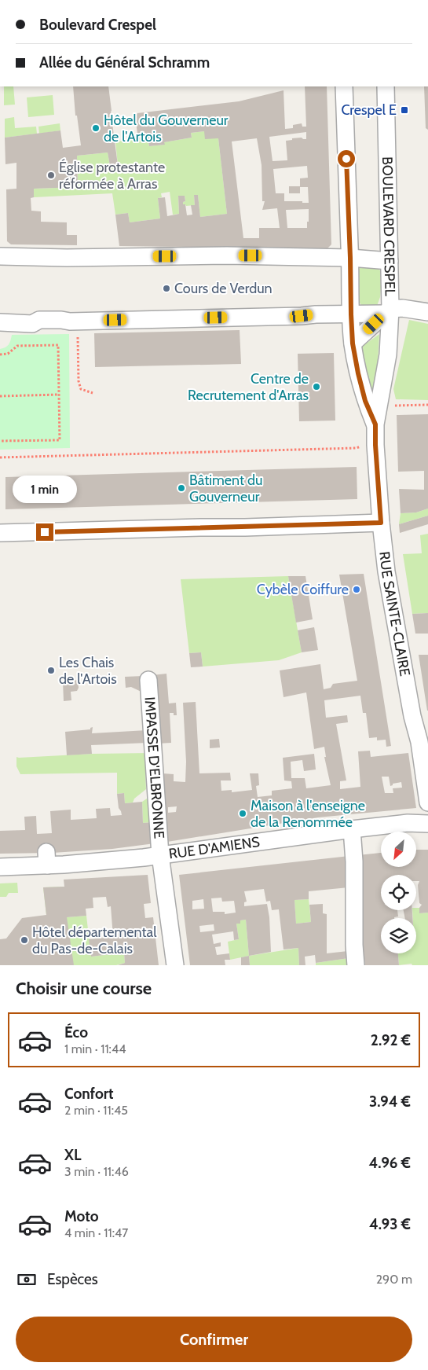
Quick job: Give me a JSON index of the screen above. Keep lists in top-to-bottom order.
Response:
{
  "streets": {
    "street": [
      "BOULEVARD CRESPEL",
      "RUE SAINTE-CLAIRE",
      "IMPASSE D'ELBRONNE",
      "RUE D'AMIENS"
    ]
  },
  "crossings": [
    ["BOULEVARD CRESPEL", "RUE SAINTE-CLAIRE"],
    ["IMPASSE D'ELBRONNE", "RUE D'AMIENS"]
  ],
  "places": {
    "transit": ["Crespel E"],
    "other": [
      "Hôtel du Gouverneur de l'Artois",
      "Église protestante réformée à Arras",
      "Cours de Verdun",
      "Centre de Recrutement d'Arras",
      "Bâtiment du Gouverneur",
      "Cybèle Coiffure",
      "Les Chais de l'Artois",
      "Maison à l'enseigne de la Renommée",
      "Hôtel départemental du Pas-de-Calais"
    ]
  },
  "north": "bottom left",
  "page": {
    "banner": ["Boulevard Crespel", "Allée du Général Schramm"],
    "bubble": "1 min",
    "heading": "Choisir une course",
    "list": [
      {
        "name": "Éco",
        "note": "1 min · 11:44",
        "value": "2.92 €"
      },
      {
        "name": "Confort",
        "note": "2 min · 11:45",
        "value": "3.94 €"
      },
      {
        "name": "XL",
        "note": "3 min · 11:46",
        "value": "4.96 €"
      },
      {
        "name": "Moto",
        "note": "4 min · 11:47",
        "value": "4.93 €"
      }
    ],
    "pay": ["Espèces", "290 m"],
    "buttons": "Confirmer"
  }
}
